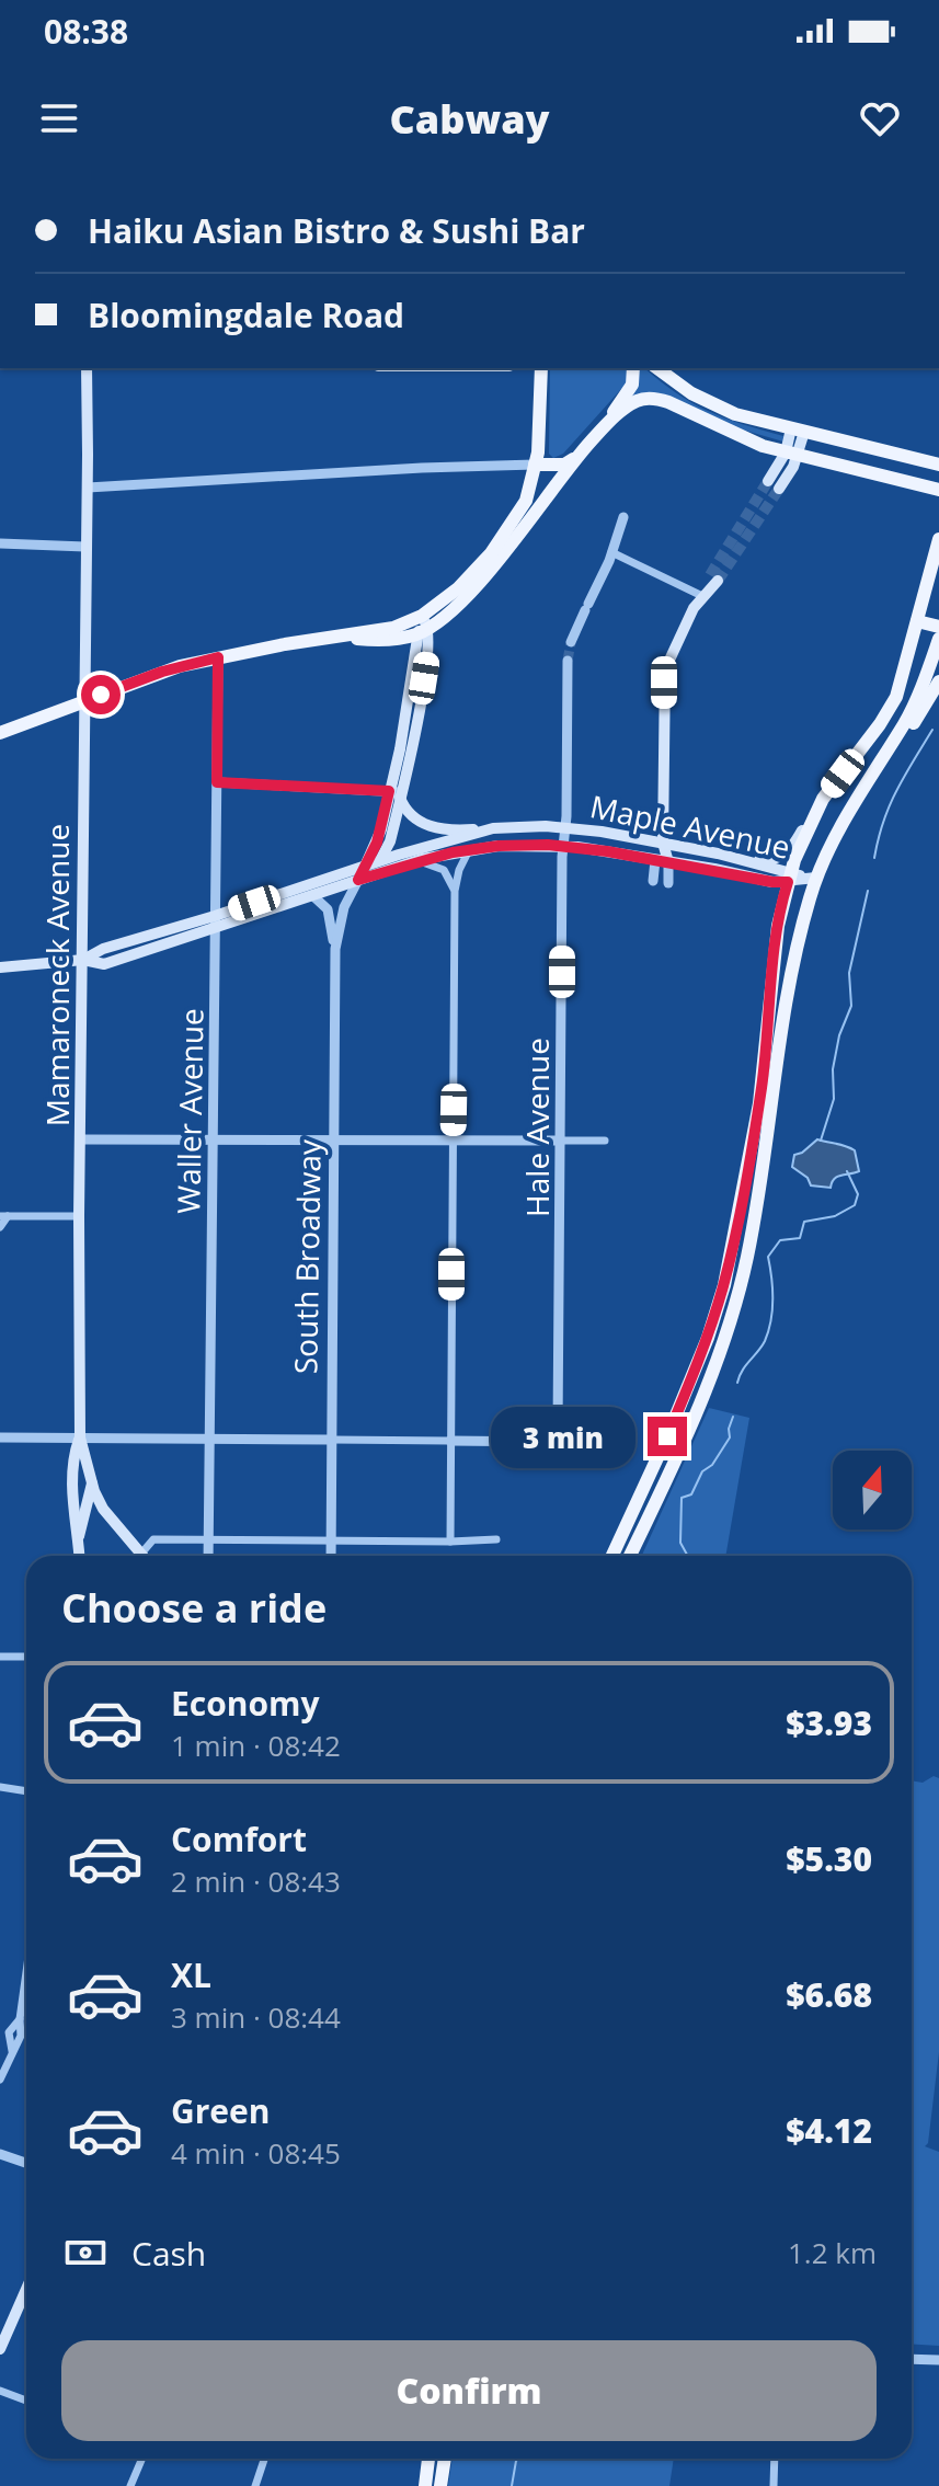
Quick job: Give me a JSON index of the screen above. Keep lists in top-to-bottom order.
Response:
{
  "streets": {
    "main road": ["Maple Avenue", "Mamaroneck Avenue", "South Broadway"],
    "street": ["Waller Avenue", "Hale Avenue"]
  },
  "crossings": [
    ["Maple Avenue", "Mamaroneck Avenue"],
    ["Maple Avenue", "Waller Avenue"],
    ["Maple Avenue", "Hale Avenue"],
    ["Maple Avenue", "South Broadway"]
  ],
  "north": "top",
  "page": {
    "status": "08:38",
    "header": "Cabway",
    "banner": ["Haiku Asian Bistro & Sushi Bar", "Bloomingdale Road"],
    "bubble": "3 min",
    "heading": "Choose a ride",
    "list": [
      {
        "name": "Economy",
        "note": "1 min · 08:42",
        "value": "$3.93"
      },
      {
        "name": "Comfort",
        "note": "2 min · 08:43",
        "value": "$5.30"
      },
      {
        "name": "XL",
        "note": "3 min · 08:44",
        "value": "$6.68"
      },
      {
        "name": "Green",
        "note": "4 min · 08:45",
        "value": "$4.12"
      }
    ],
    "pay": ["Cash", "1.2 km"],
    "buttons": "Confirm"
  }
}
